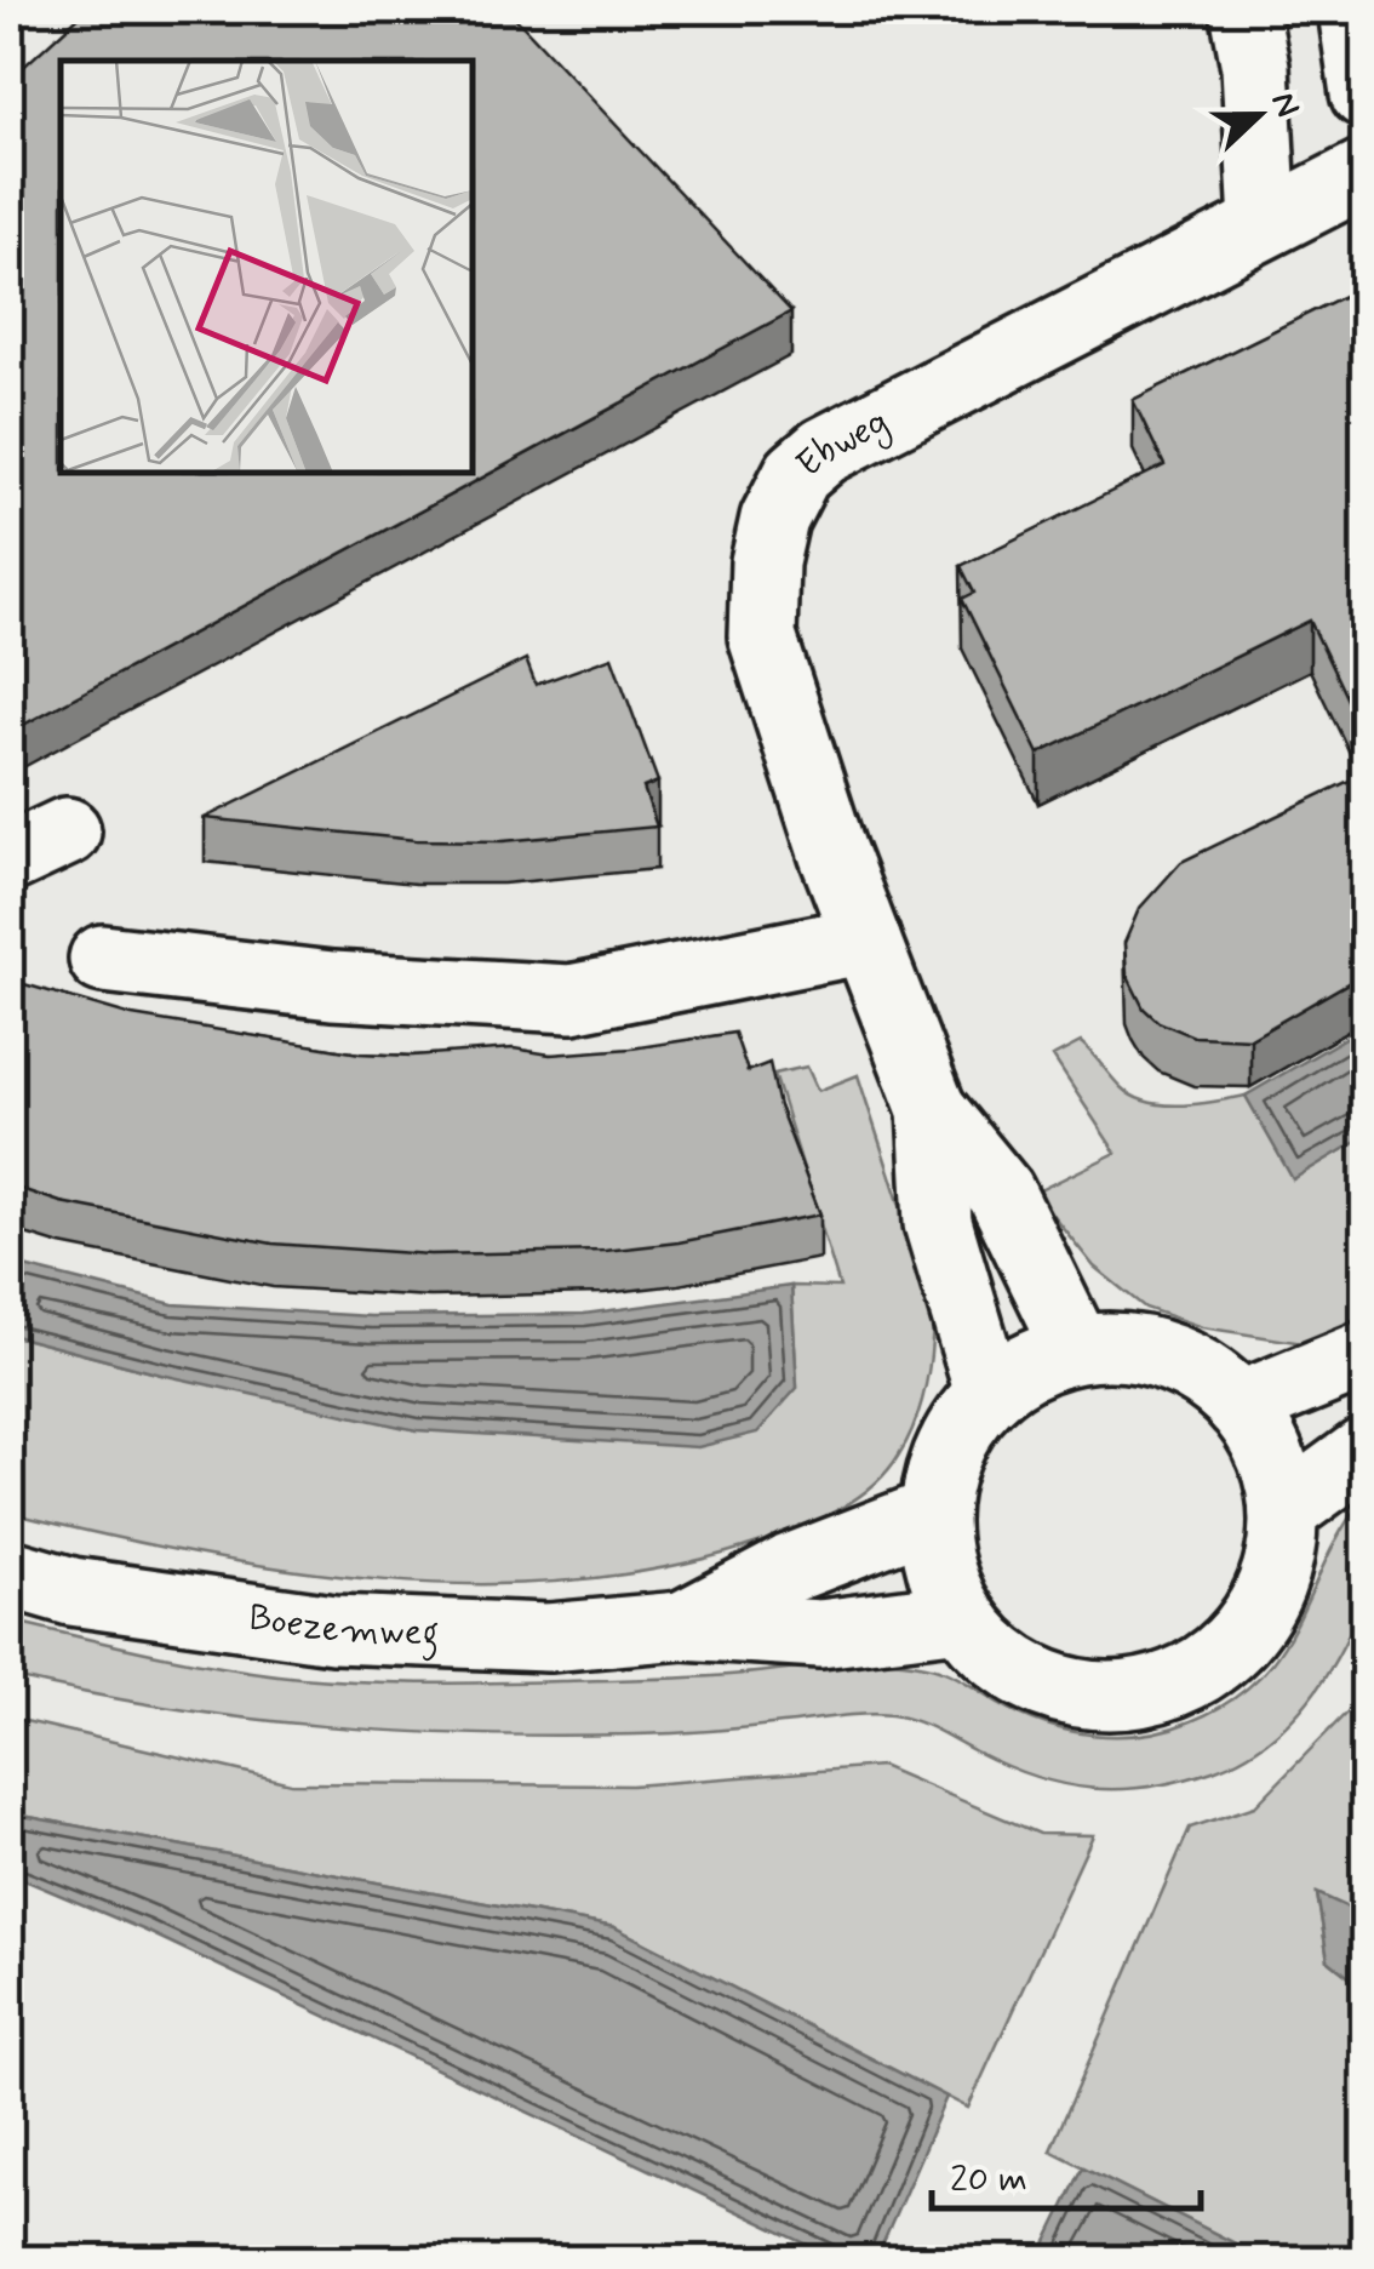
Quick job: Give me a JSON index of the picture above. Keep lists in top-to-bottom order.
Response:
{
  "streets": {
    "main road": ["Ebweg", "Boezemweg"]
  },
  "crossings": [
    ["Ebweg", "Boezemweg"]
  ],
  "scale_bar": "20 m",
  "north": "right"
}
